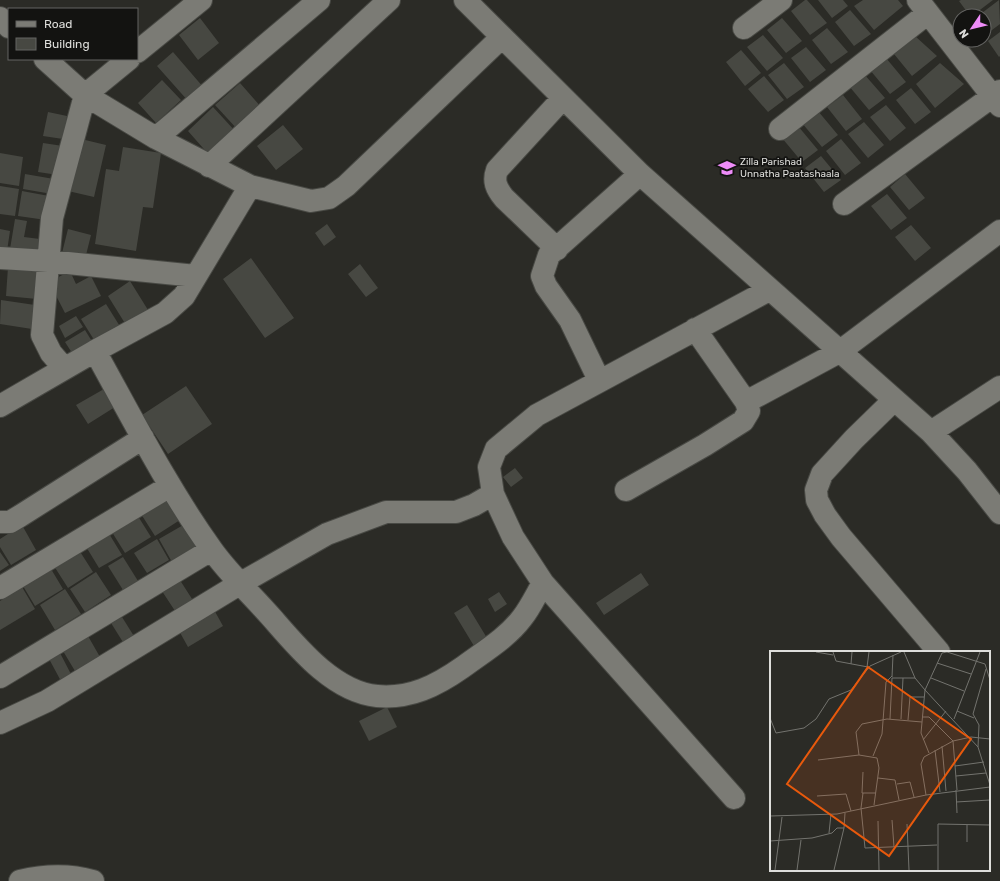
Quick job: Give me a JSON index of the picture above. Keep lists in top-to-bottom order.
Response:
{
  "places": {
    "school or university": ["Zilla Parishad Unnatha Paatashaala"]
  },
  "legend": ["Road", "Building"],
  "north": "bottom left"
}
